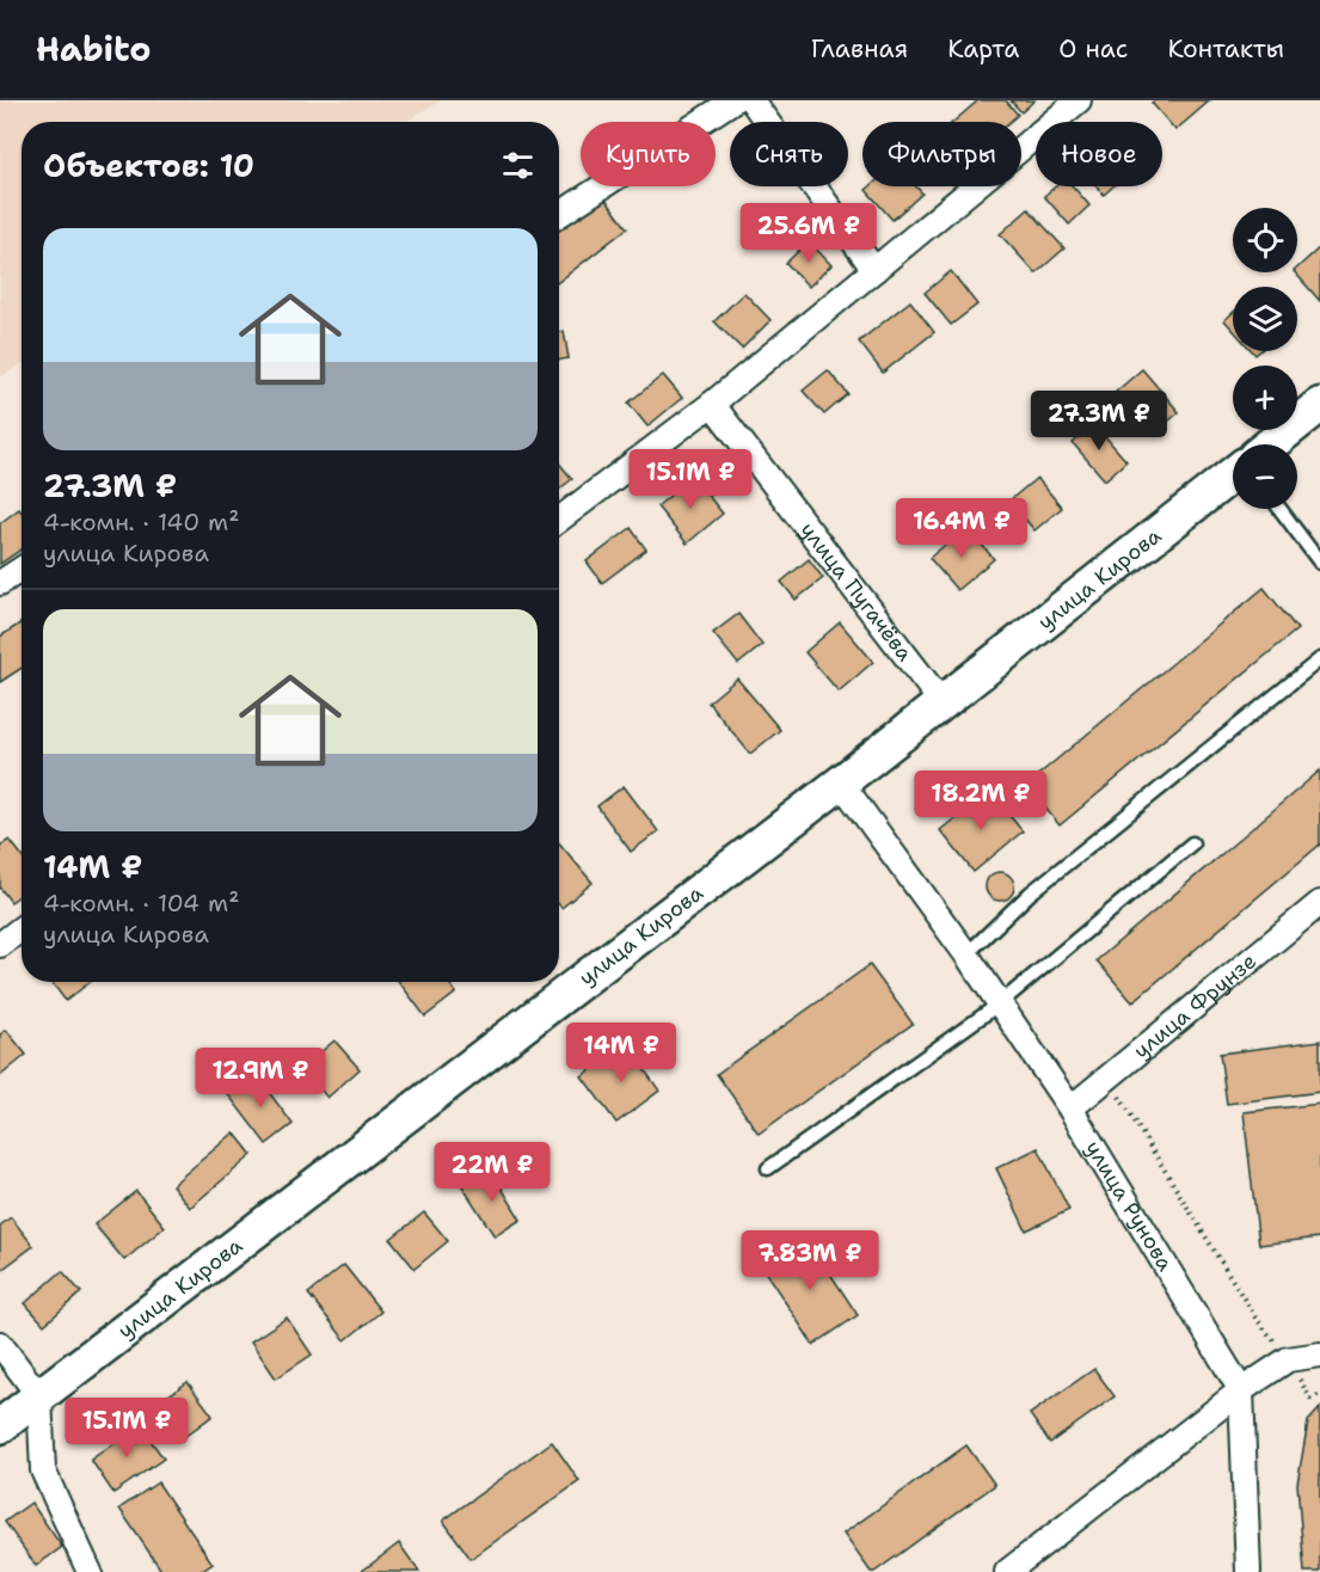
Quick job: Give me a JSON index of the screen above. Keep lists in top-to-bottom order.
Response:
{
  "streets": {
    "main road": ["улица Кирова"],
    "street": ["улица Пугачёва", "улица Фрунзе", "улица Рунова"]
  },
  "crossings": [
    ["улица Кирова", "улица Пугачёва"],
    ["улица Кирова", "улица Рунова"],
    ["улица Фрунзе", "улица Рунова"]
  ],
  "page": {
    "header": "Habito",
    "nav": [
      "Главная",
      "Карта",
      "О нас",
      "Контакты"
    ],
    "chip": [
      "Купить",
      "Снять",
      "Фильтры",
      "Новое"
    ],
    "heading": "Объектов: 10",
    "price": [
      "25.6M ₽",
      "27.3M ₽",
      "15.1M ₽",
      "16.4M ₽",
      "18.2M ₽",
      "14M ₽",
      "12.9M ₽",
      "22M ₽",
      "7.83M ₽",
      "15.1M ₽"
    ],
    "map_buttons": ["+", "−"],
    "list": [
      {
        "name": "27.3M ₽",
        "note": "4-комн. · 140 m² · улица Кирова"
      },
      {
        "name": "14M ₽",
        "note": "4-комн. · 104 m² · улица Кирова"
      }
    ]
  }
}
